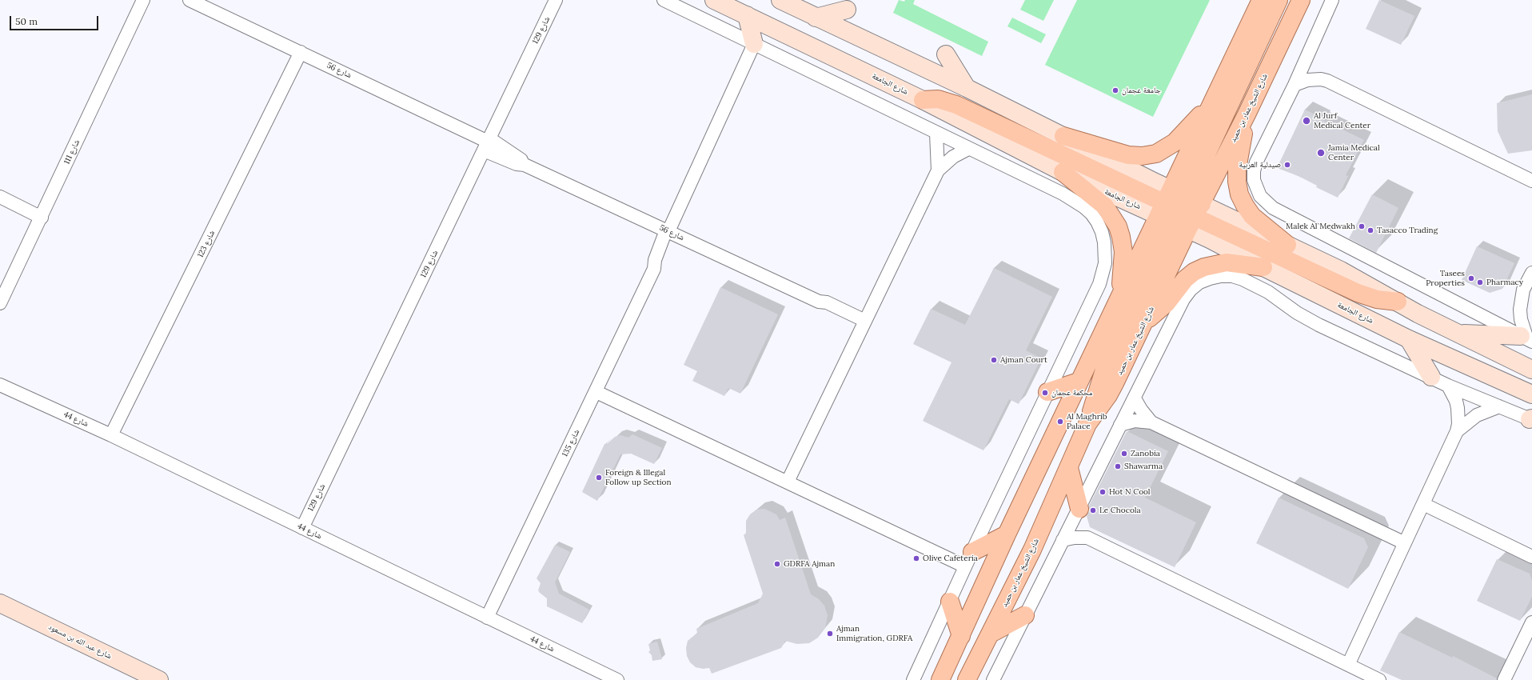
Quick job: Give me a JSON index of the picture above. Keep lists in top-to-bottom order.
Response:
{
  "streets": {
    "main road": ["شارع الشيخ عمار بن حميد"],
    "street": [
      "شارع 129",
      "شارع 56",
      "شارع الجامعة",
      "شارع 111",
      "شارع 123",
      "شارع 44",
      "شارع 135",
      "شارع عبد الله بن مسعود"
    ]
  },
  "crossings": [
    ["شارع 129", "شارع 56"],
    ["شارع 129", "شارع 44"],
    ["شارع 56", "شارع 123"],
    ["شارع 56", "شارع 135"],
    ["شارع الجامعة", "شارع الشيخ عمار بن حميد"],
    ["شارع 123", "شارع 44"],
    ["شارع 44", "شارع 135"]
  ],
  "places": [
    "جامعة عجمان",
    "Al Jurf Medical Center",
    "Jamia Medical Center",
    "صيدلية العربية",
    "Malek Al Medwakh",
    "Tasacco Trading",
    "Tasees Properties",
    "Pharmacy",
    "Ajman Court",
    "محكمة عجمان",
    "Al Maghrib Palace",
    "Zanobia",
    "Shawarma",
    "Foreign & Illegal Follow up Section",
    "Hot N Cool",
    "Le Chocola",
    "Olive Cafeteria",
    "GDRFA Ajman",
    "Ajman Immigration, GDRFA"
  ],
  "scale_bar": "50 m"
}
